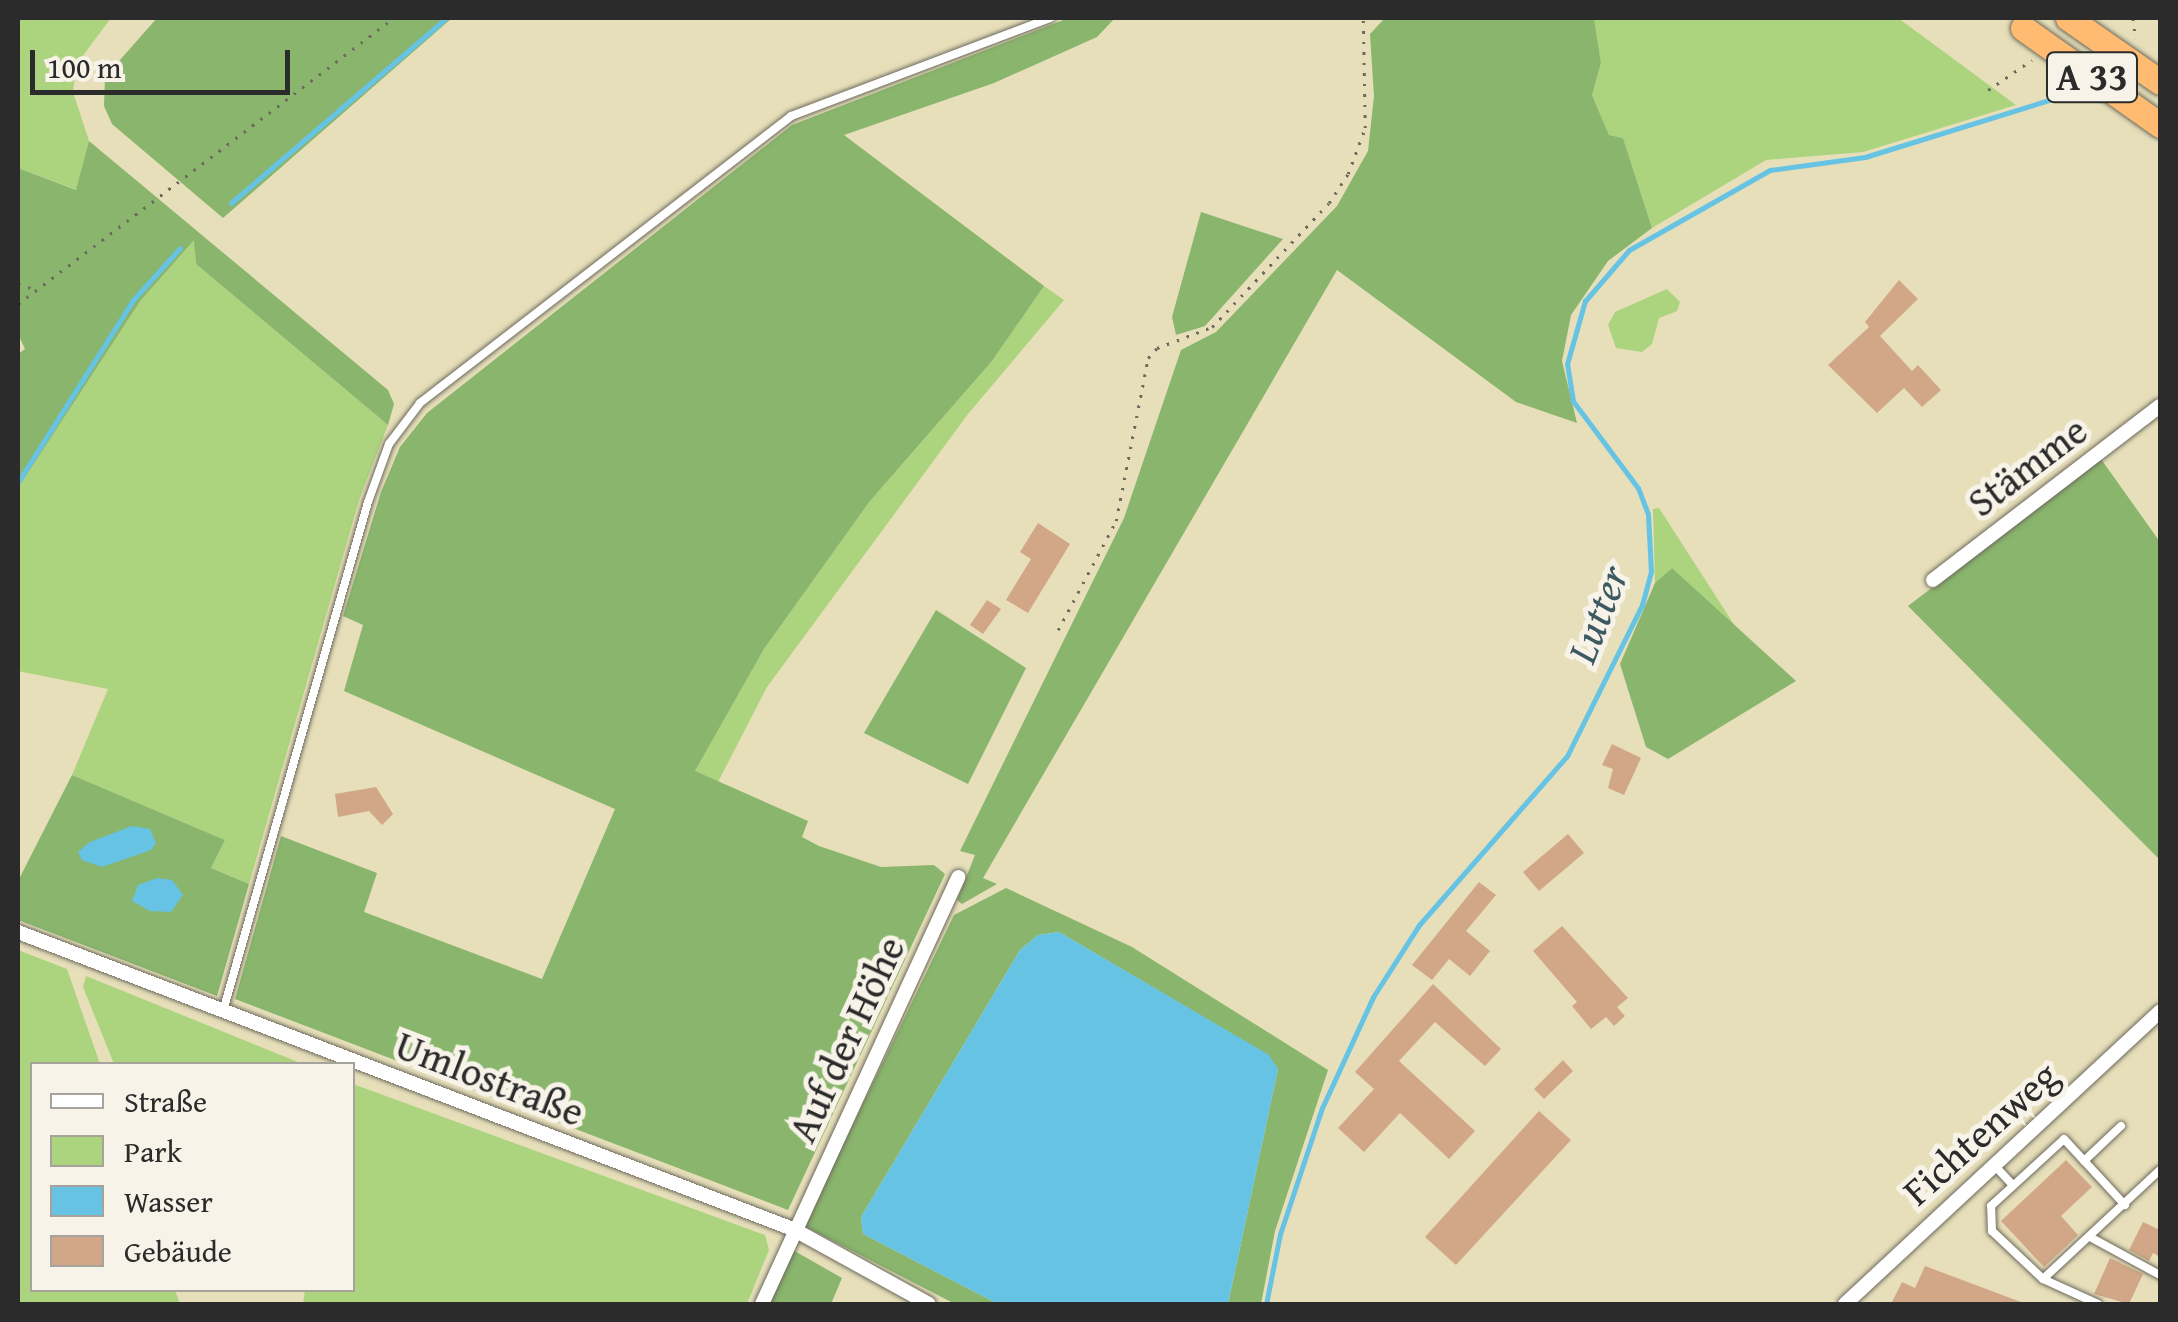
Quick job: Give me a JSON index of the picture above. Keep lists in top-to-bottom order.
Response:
{
  "streets": {
    "highway": ["A 33"],
    "street": [
      "Stämme",
      "Auf der Höhe",
      "Umlostraße",
      "Fichtenweg"
    ]
  },
  "crossings": [
    ["Auf der Höhe", "Umlostraße"]
  ],
  "water": ["Lutter"],
  "legend": [
    "Straße",
    "Park",
    "Wasser",
    "Gebäude"
  ],
  "scale_bar": "100 m"
}
